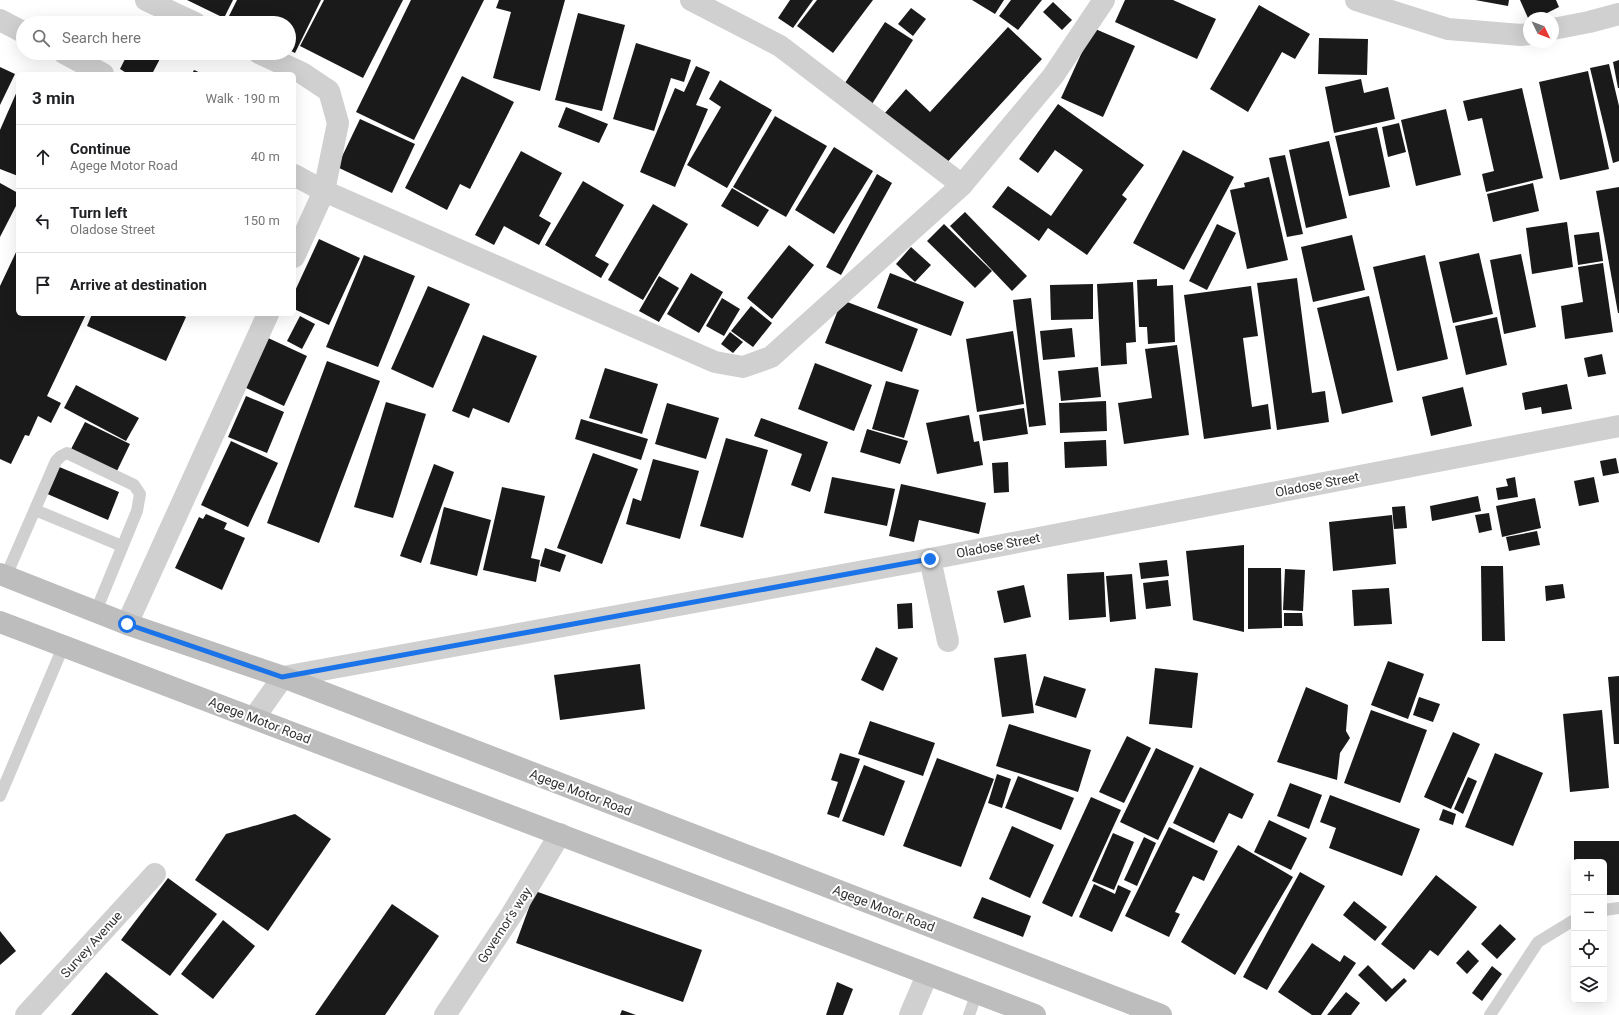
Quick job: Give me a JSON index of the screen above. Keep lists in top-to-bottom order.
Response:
{
  "streets": {
    "main road": ["Agege Motor Road"],
    "street": ["Oladose Street", "Governor's way", "Survey Avenue"]
  },
  "crossings": [
    ["Oladose Street", "Agege Motor Road"],
    ["Agege Motor Road", "Governor's way"]
  ],
  "north": "bottom right",
  "page": {
    "search": "Search here",
    "heading": ["3 min", "Walk · 190 m"],
    "list": [
      ["Continue", "Agege Motor Road", "40 m"],
      ["Turn left", "Oladose Street", "150 m"],
      "Arrive at destination"
    ],
    "map_buttons": ["+", "−"]
  }
}
